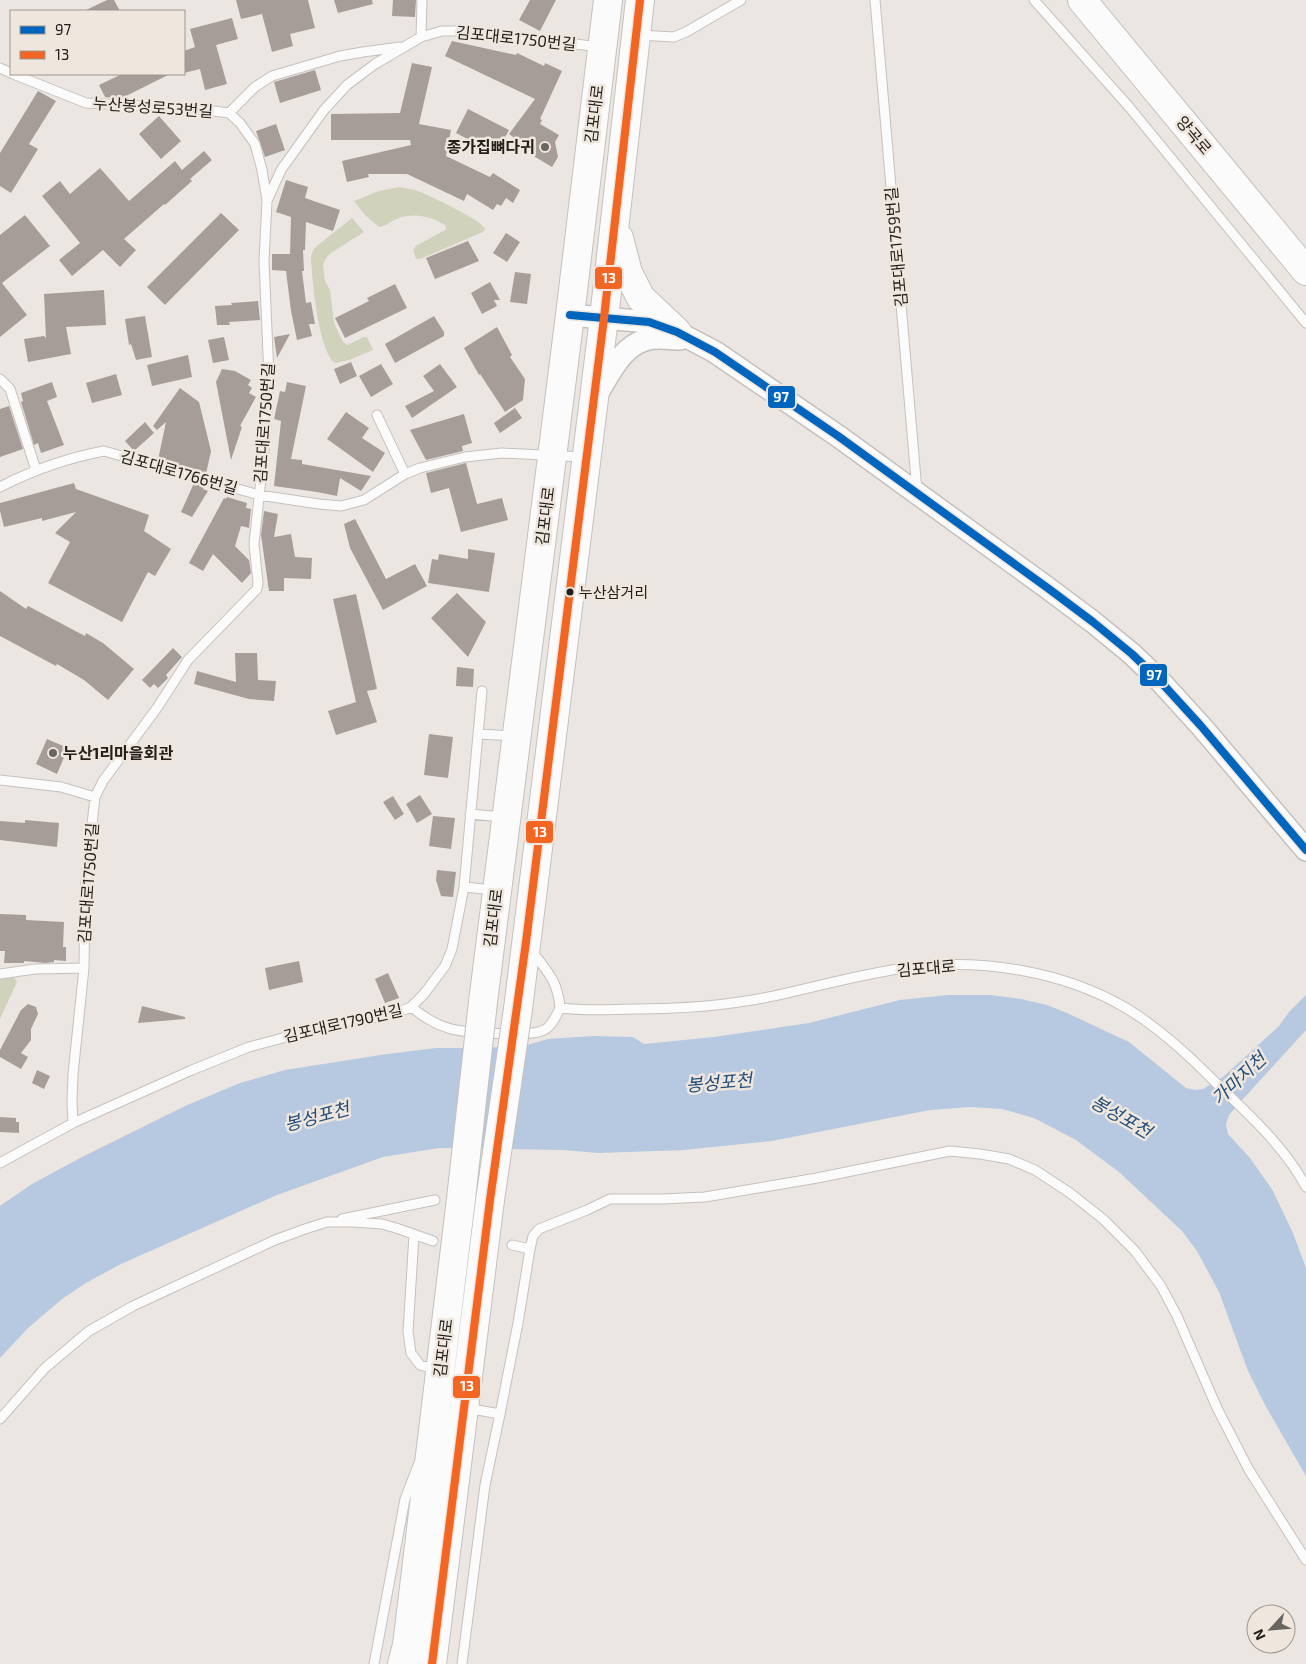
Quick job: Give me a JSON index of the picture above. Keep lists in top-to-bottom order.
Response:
{
  "streets": {
    "main road": ["김포대로", "양곡로"],
    "lane": [
      "김포대로1750번길",
      "누산봉성로53번길",
      "김포대로1759번길",
      "김포대로1766번길",
      "김포대로1790번길"
    ]
  },
  "crossings": [
    ["김포대로1750번길", "누산봉성로53번길"],
    ["김포대로1750번길", "김포대로"],
    ["김포대로1750번길", "김포대로1766번길"],
    ["김포대로1750번길", "김포대로1790번길"],
    ["김포대로", "김포대로1766번길"]
  ],
  "water": ["가마지천", "봉성포천"],
  "places": ["종가집뼈다귀", "누산삼거리", "누산1리마을회관"],
  "lines": ["transit line 13", "transit line 97"],
  "legend": ["97", "13"],
  "north": "bottom left"
}
